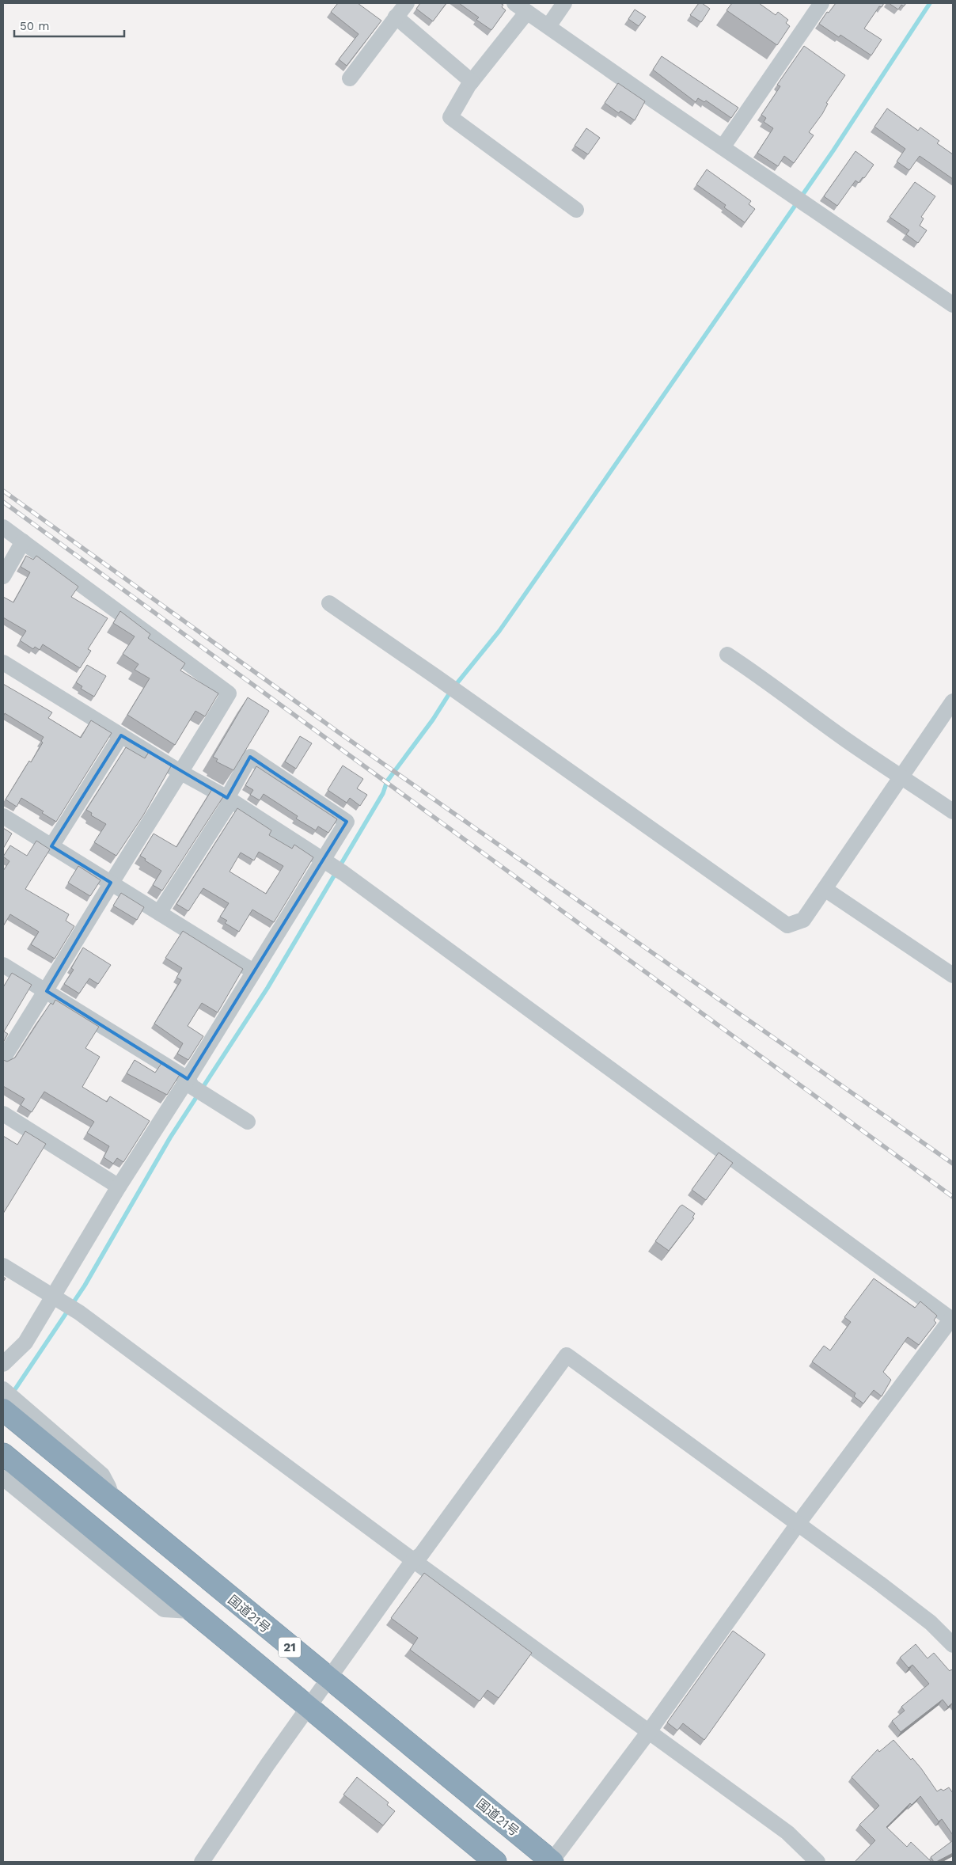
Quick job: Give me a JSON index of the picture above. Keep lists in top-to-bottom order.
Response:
{
  "streets": {
    "highway": ["国道21号", "21"]
  },
  "scale_bar": "50 m"
}
